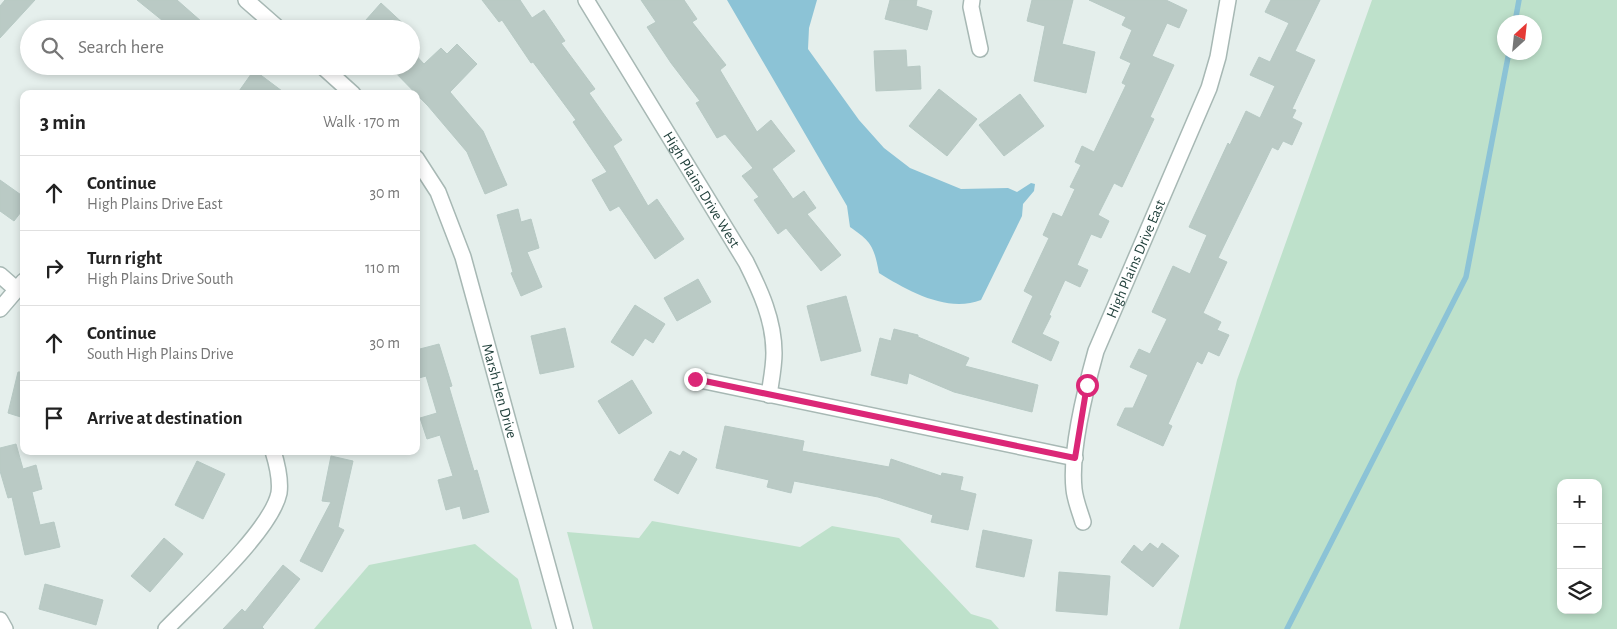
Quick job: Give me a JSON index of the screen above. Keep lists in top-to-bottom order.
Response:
{
  "streets": {
    "street": ["High Plains Drive West", "High Plains Drive East", "Marsh Hen Drive"]
  },
  "north": "top right",
  "page": {
    "search": "Search here",
    "heading": ["3 min", "Walk · 170 m"],
    "list": [
      ["Continue", "High Plains Drive East", "30 m"],
      ["Turn right", "High Plains Drive South", "110 m"],
      ["Continue", "South High Plains Drive", "30 m"],
      "Arrive at destination"
    ],
    "map_buttons": ["+", "−"]
  }
}
